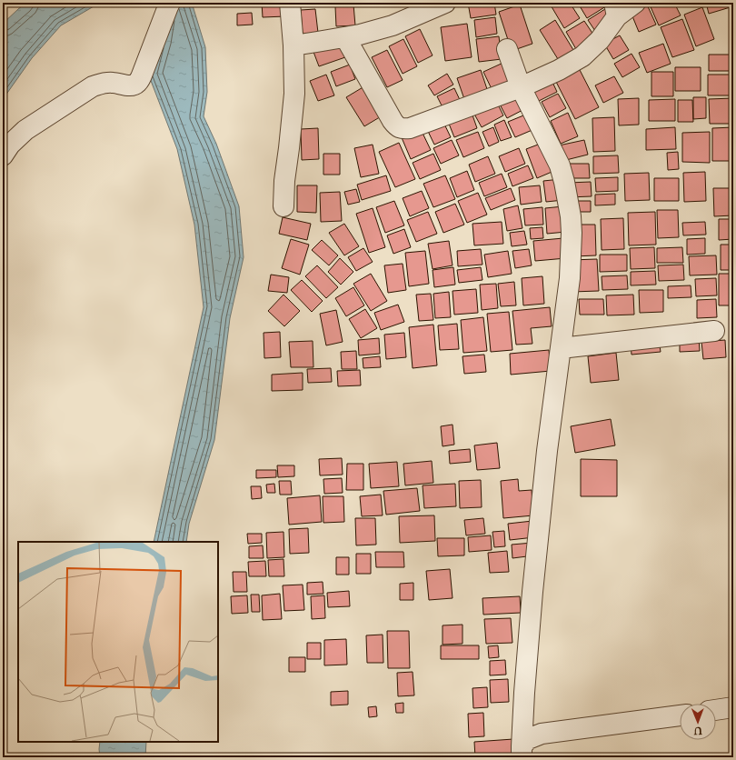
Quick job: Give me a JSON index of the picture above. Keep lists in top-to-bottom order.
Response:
{
  "north": "bottom"
}
